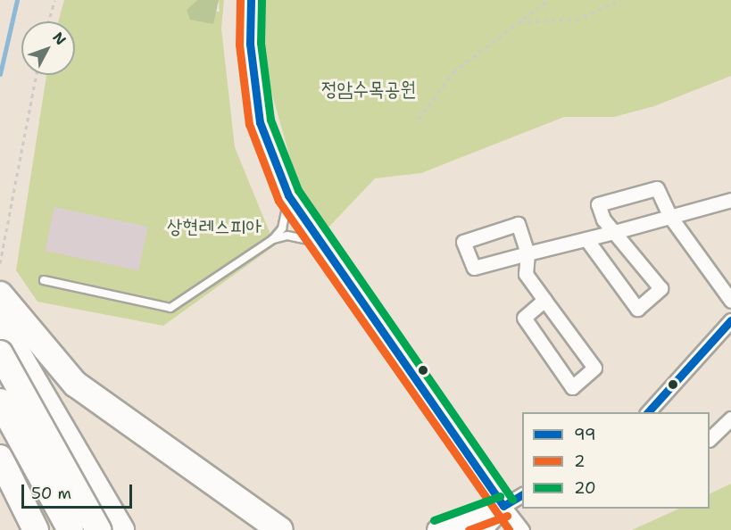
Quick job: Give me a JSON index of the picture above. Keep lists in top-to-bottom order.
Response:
{
  "parks": ["정암수목공원", "상현레스피아"],
  "lines": ["transit line 99", "transit line 2", "transit line 20"],
  "legend": ["99", "2", "20"],
  "scale_bar": "50 m",
  "north": "top right"
}
